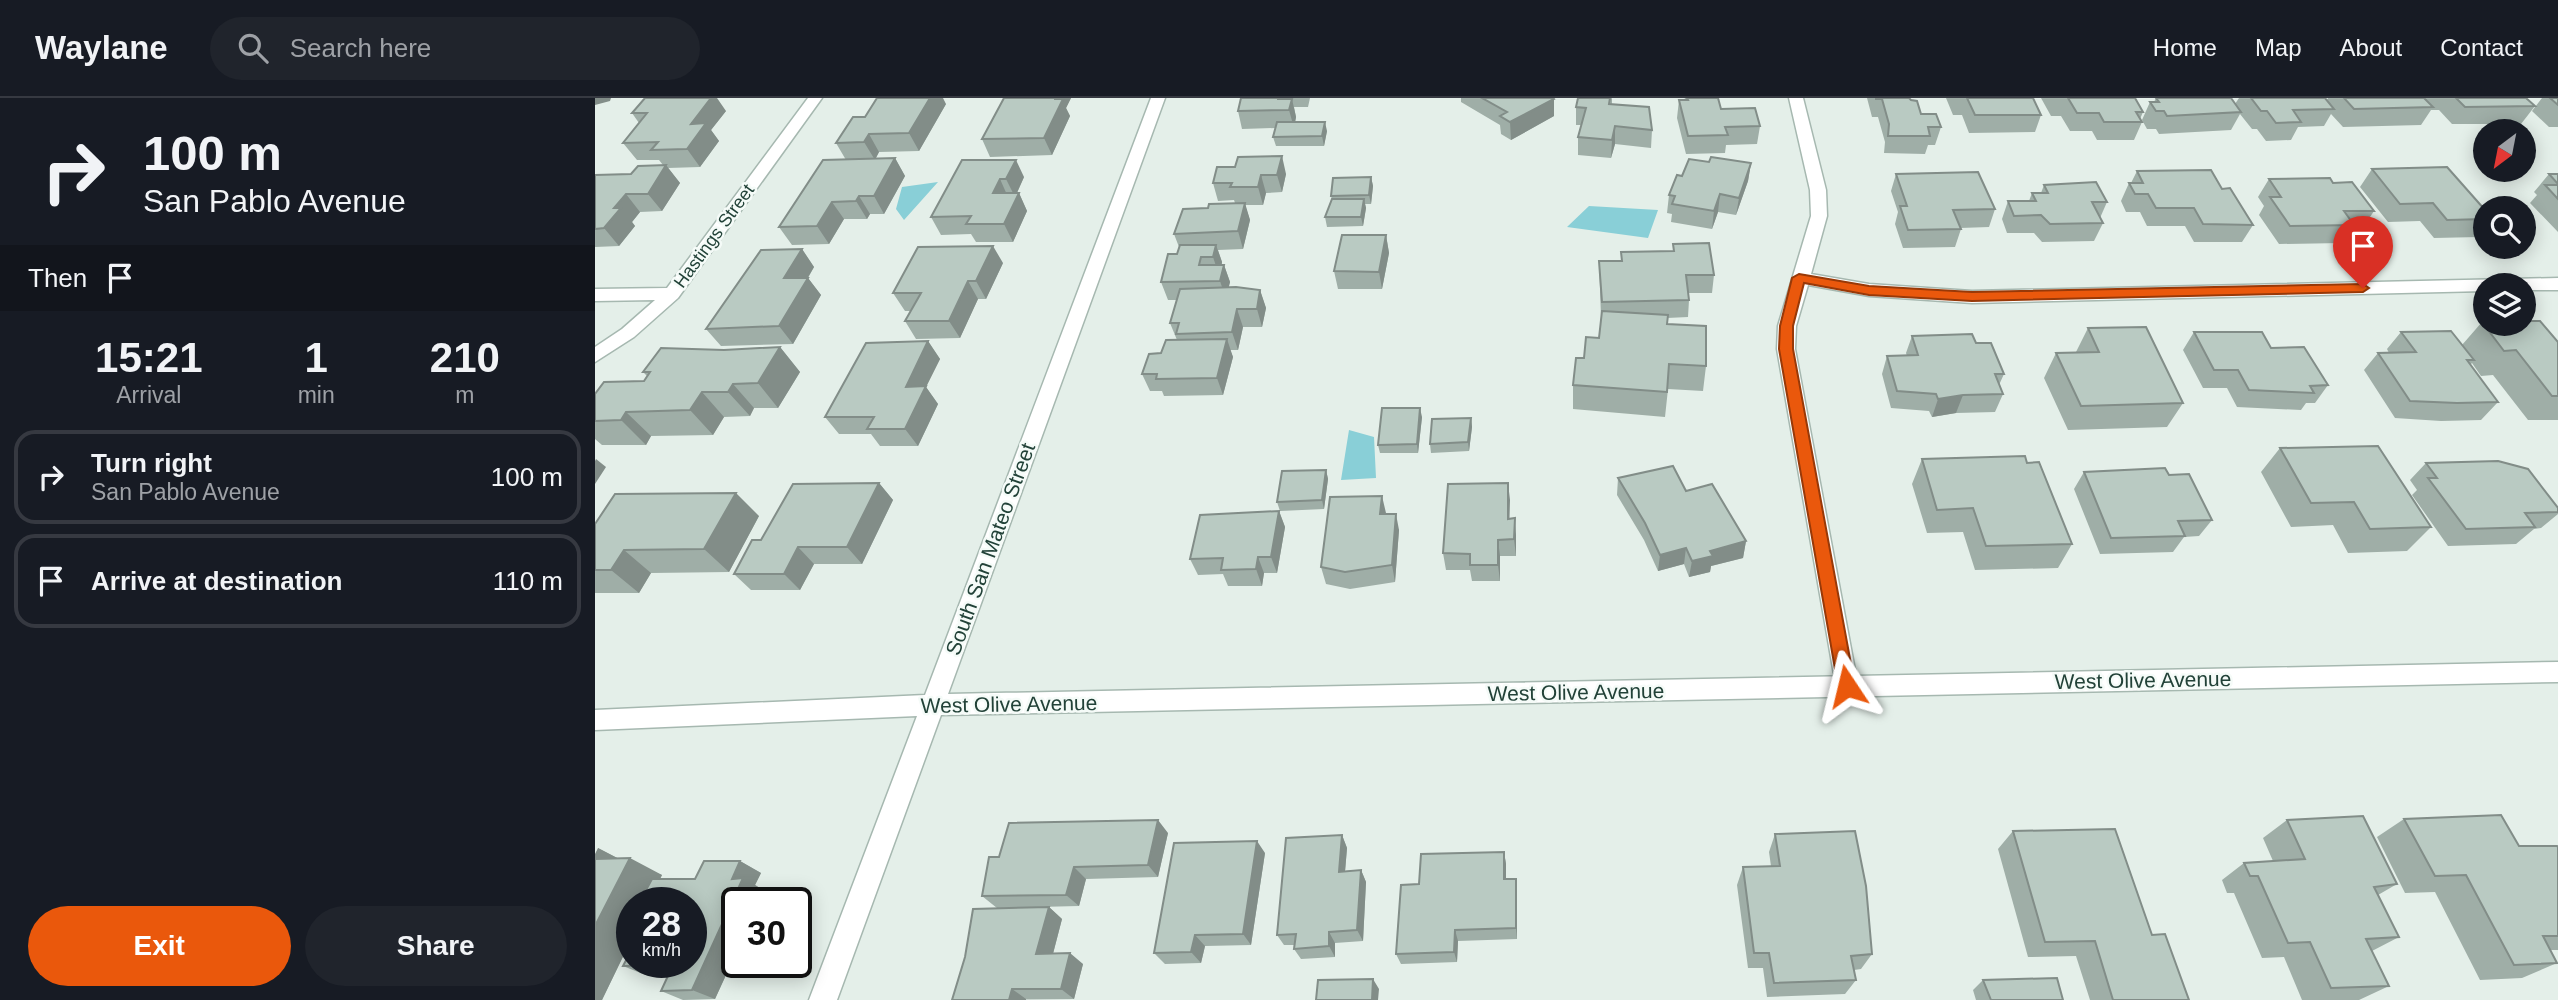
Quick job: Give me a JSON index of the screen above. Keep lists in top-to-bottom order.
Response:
{
  "streets": {
    "street": ["Hastings Street", "South San Mateo Street", "West Olive Avenue"]
  },
  "crossings": [
    ["South San Mateo Street", "West Olive Avenue"]
  ],
  "north": "bottom left",
  "page": {
    "header": "Waylane",
    "search": "Search here",
    "nav": [
      "Home",
      "Map",
      "About",
      "Contact"
    ],
    "turn": ["100 m", "San Pablo Avenue"],
    "then": "Then",
    "eta": [
      "15:21",
      "Arrival",
      "1",
      "min",
      "210",
      "m"
    ],
    "list": [
      {
        "name": "Turn right",
        "note": "San Pablo Avenue",
        "value": "100 m"
      },
      {
        "name": "Arrive at destination",
        "value": "110 m"
      }
    ],
    "speed": "28 km/h",
    "limit": "30",
    "buttons": ["Exit", "Share"]
  }
}
